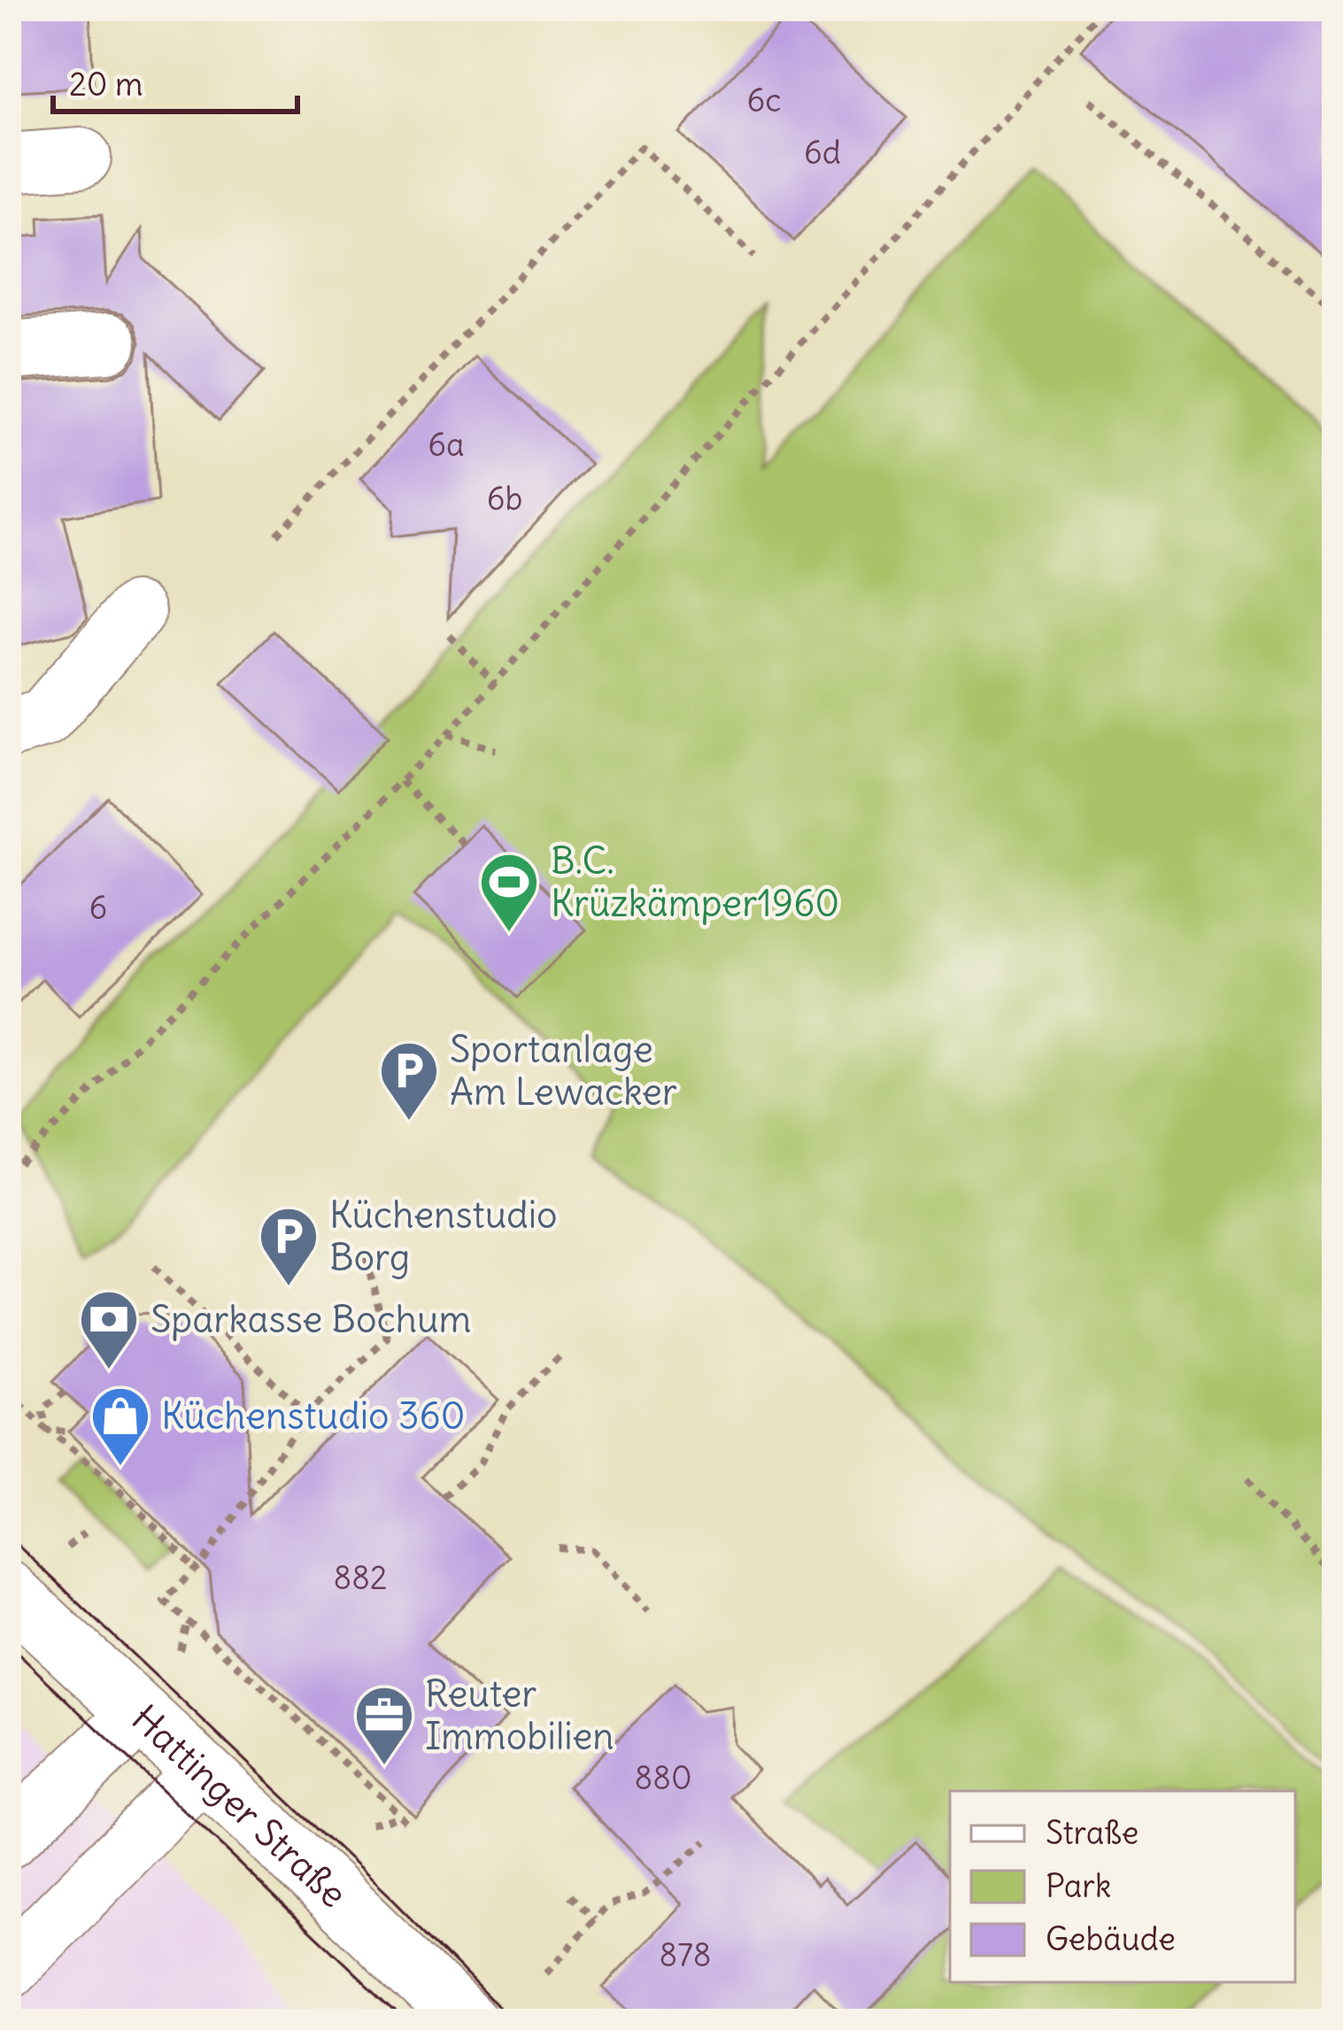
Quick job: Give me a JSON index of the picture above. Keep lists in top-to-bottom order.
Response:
{
  "streets": {
    "street": ["Hattinger Straße"]
  },
  "places": {
    "sports": ["B.C. Krüzkämper1960"],
    "parking": ["Sportanlage Am Lewacker", "Küchenstudio Borg"],
    "bank": ["Sparkasse Bochum"],
    "shop": ["Küchenstudio 360"],
    "office": ["Reuter Immobilien"]
  },
  "house_numbers": [
    "6c",
    "6d",
    "6a",
    "6b",
    "6",
    "882",
    "880",
    "878"
  ],
  "legend": ["Straße", "Park", "Gebäude"],
  "scale_bar": "20 m"
}
